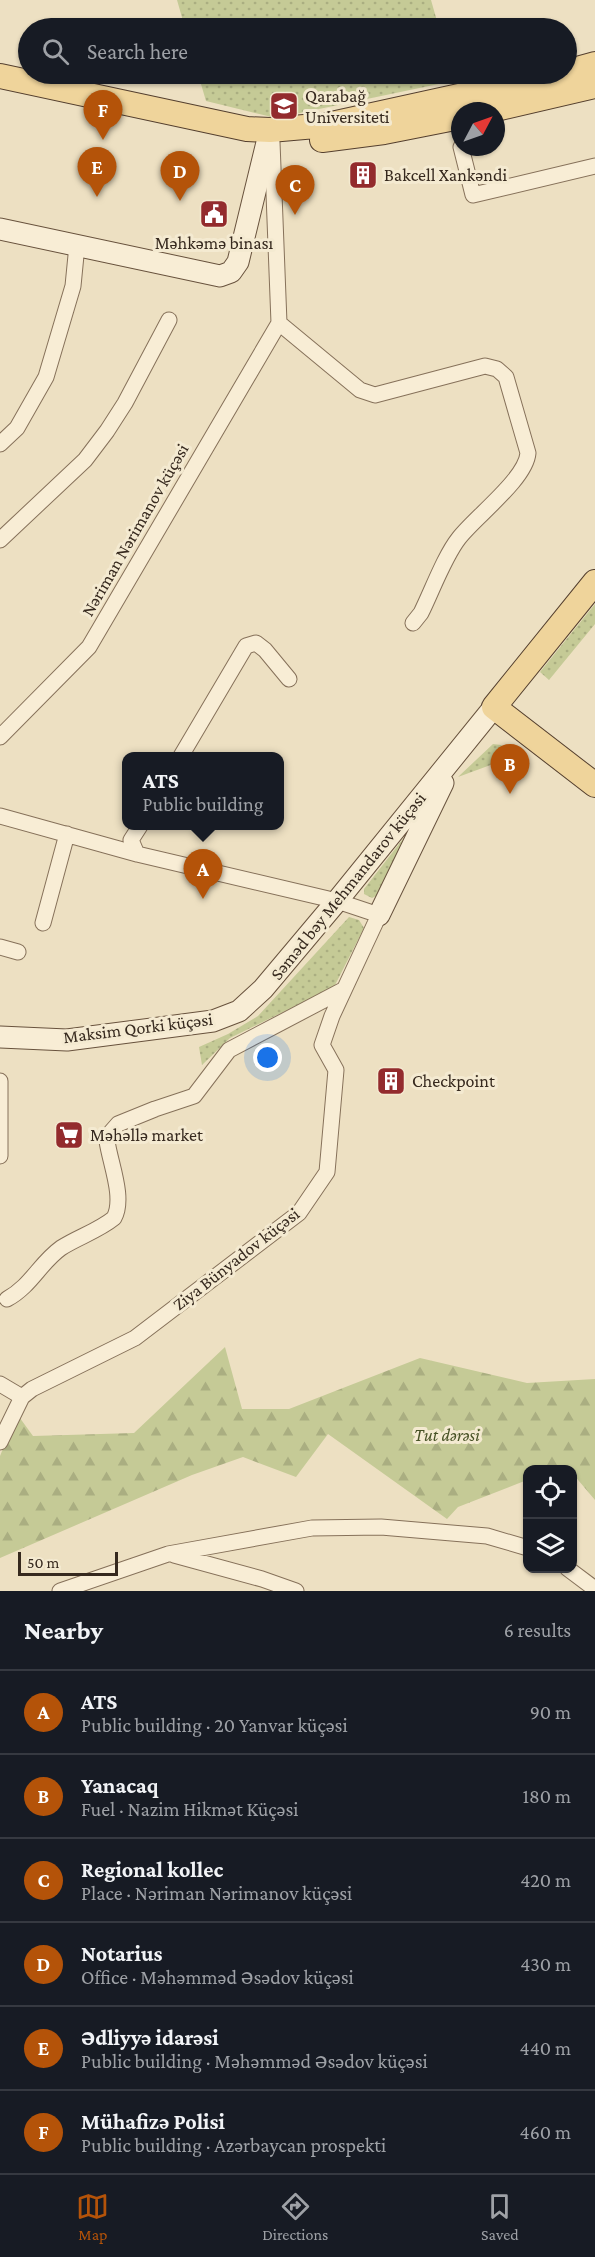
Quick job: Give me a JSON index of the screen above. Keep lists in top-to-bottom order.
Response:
{
  "streets": {
    "main road": ["Səməd bəy Mehmandarov küçəsi", "Maksim Qorki küçəsi", "Ziya Bünyadov küçəsi"],
    "street": ["Nəriman Nərimanov küçəsi"]
  },
  "crossings": [
    ["Səməd bəy Mehmandarov küçəsi", "Maksim Qorki küçəsi"],
    ["Səməd bəy Mehmandarov küçəsi", "Ziya Bünyadov küçəsi"]
  ],
  "parks": ["Tut dərəsi"],
  "places": {
    "school or university": ["Qarabağ Universiteti"],
    "building": ["Bakcell Xankəndi", "Checkpoint"],
    "public building": ["Məhkəmə binası"],
    "supermarket": ["Məhəllə market"]
  },
  "scale_bar": "50 m",
  "north": "top right",
  "page": {
    "search": "Search here",
    "pins": [
      "F",
      "E",
      "D",
      "C",
      "B",
      "A"
    ],
    "popup": ["ATS", "Public building"],
    "scale": "50 m",
    "heading": ["Nearby", "6 results"],
    "list": [
      {
        "mark": "A",
        "name": "ATS",
        "note": "Public building · 20 Yanvar küçəsi",
        "value": "90 m"
      },
      {
        "mark": "B",
        "name": "Yanacaq",
        "note": "Fuel · Nazim Hikmət Küçəsi",
        "value": "180 m"
      },
      {
        "mark": "C",
        "name": "Regional kollec",
        "note": "Place · Nəriman Nərimanov küçəsi",
        "value": "420 m"
      },
      {
        "mark": "D",
        "name": "Notarius",
        "note": "Office · Məhəmməd Əsədov küçəsi",
        "value": "430 m"
      },
      {
        "mark": "E",
        "name": "Ədliyyə idarəsi",
        "note": "Public building · Məhəmməd Əsədov küçəsi",
        "value": "440 m"
      },
      {
        "mark": "F",
        "name": "Mühafizə Polisi",
        "note": "Public building · Azərbaycan prospekti",
        "value": "460 m"
      }
    ],
    "nav": ["Map", "Directions", "Saved"]
  }
}
